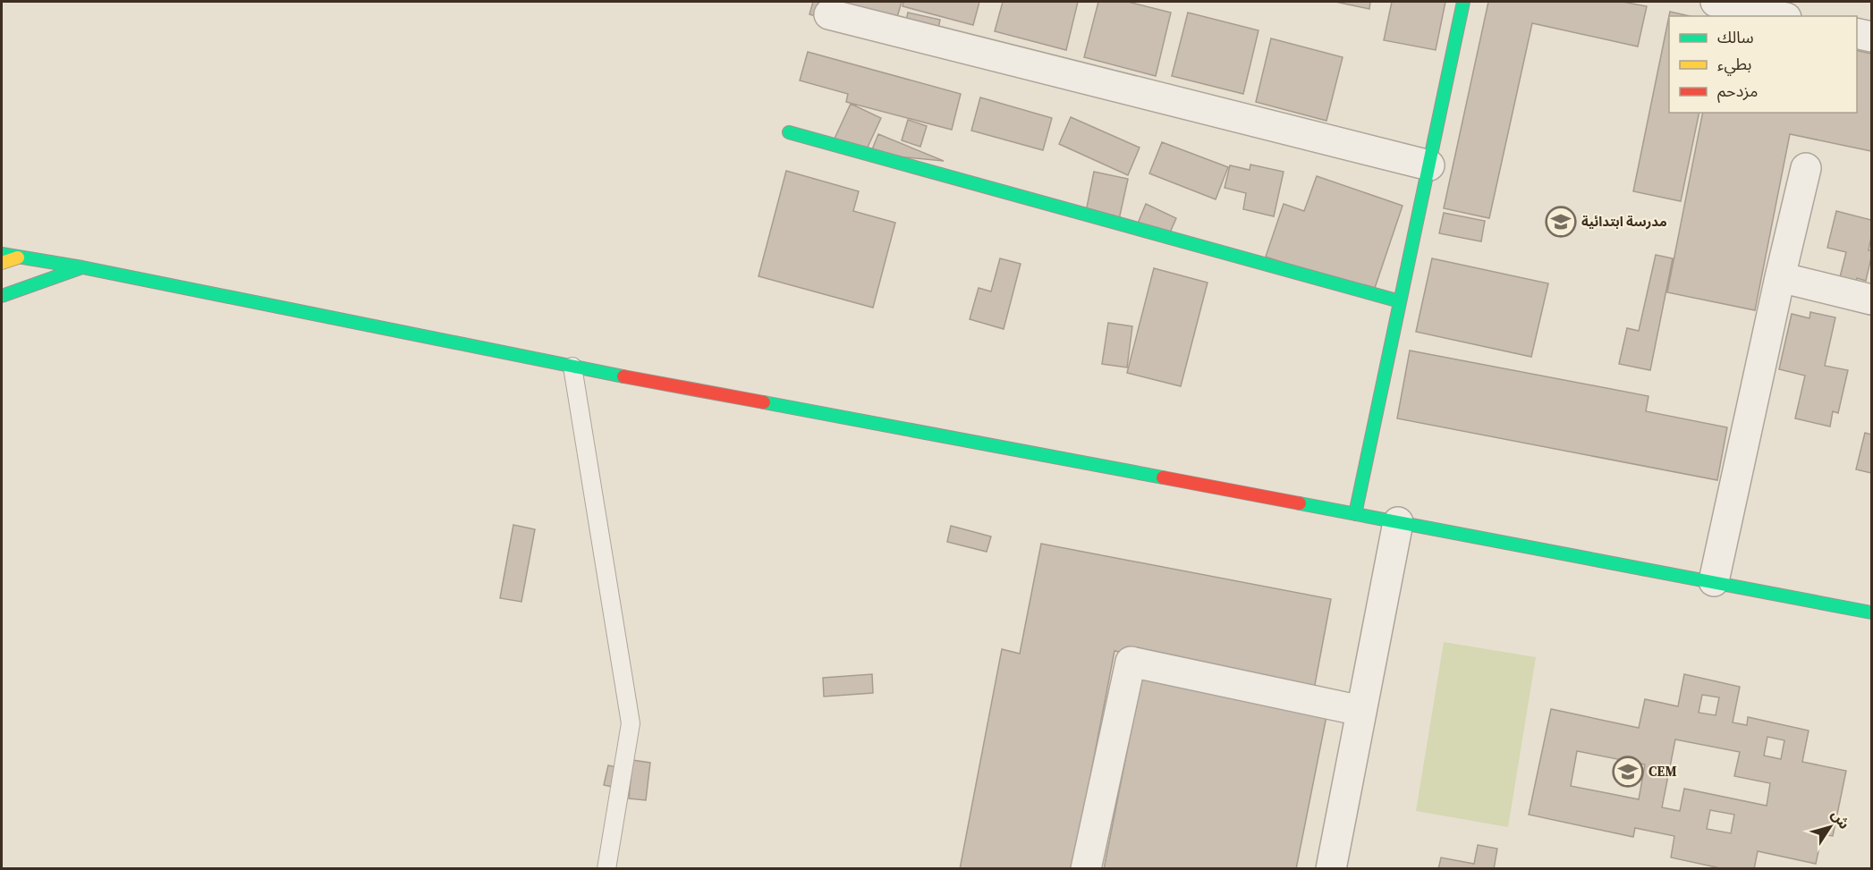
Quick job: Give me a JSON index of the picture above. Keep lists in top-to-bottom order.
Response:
{
  "places": {
    "school or university": ["مدرسة ابتدائية", "CEM"]
  },
  "legend": ["سالك", "بطيء", "مزدحم"],
  "north": "top right"
}
